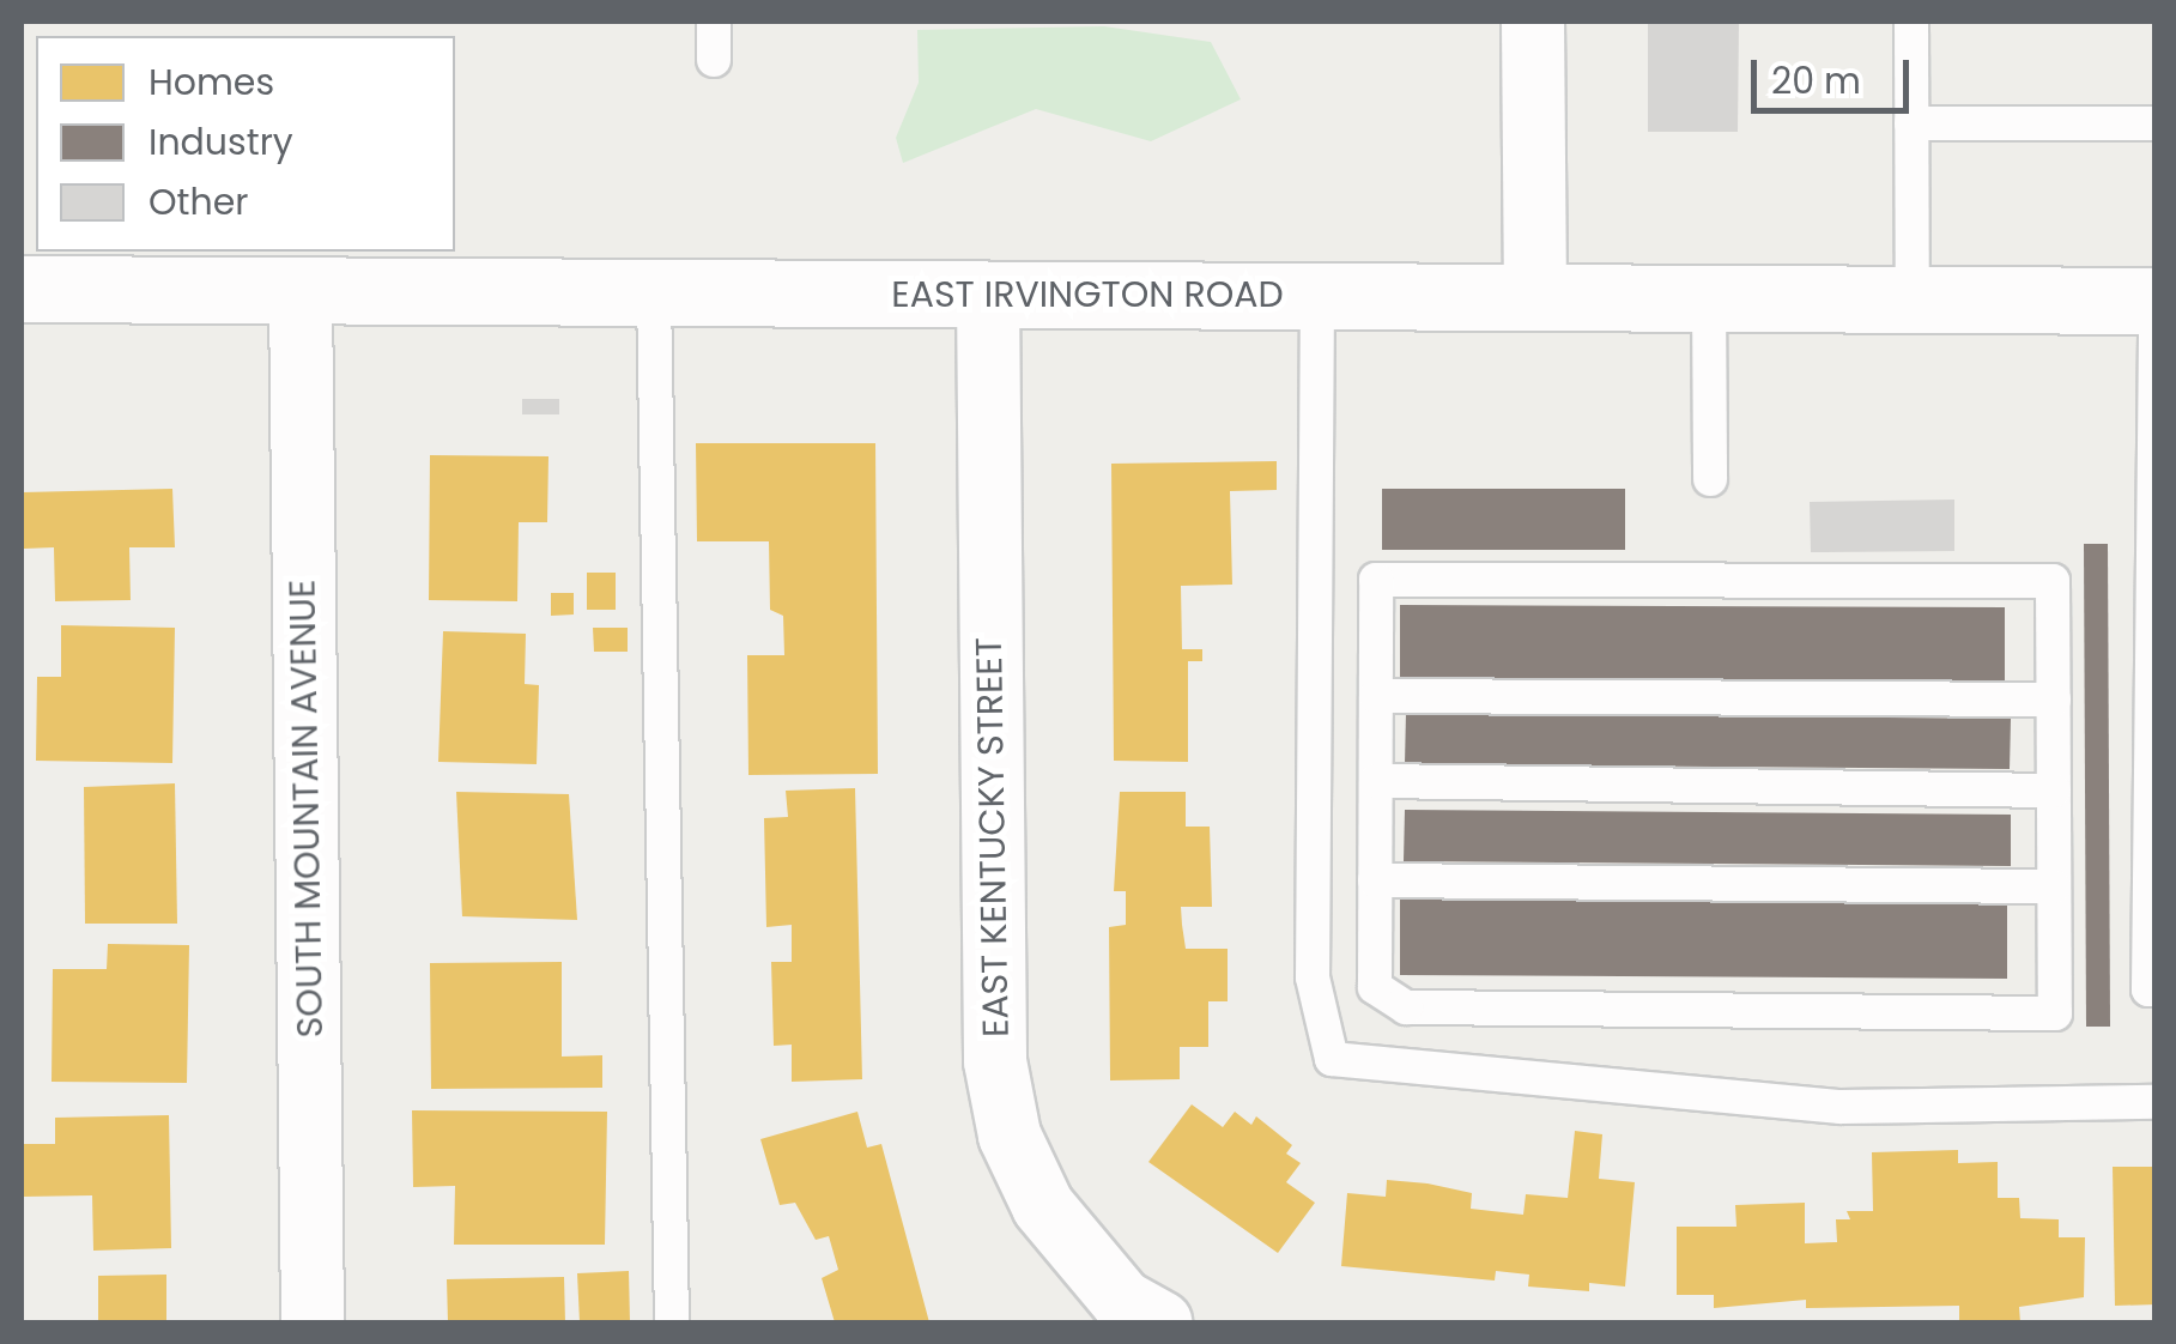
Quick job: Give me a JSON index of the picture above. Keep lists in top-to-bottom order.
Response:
{
  "streets": {
    "main road": ["EAST IRVINGTON ROAD"],
    "street": ["SOUTH MOUNTAIN AVENUE", "EAST KENTUCKY STREET"]
  },
  "crossings": [
    ["EAST IRVINGTON ROAD", "SOUTH MOUNTAIN AVENUE"],
    ["EAST IRVINGTON ROAD", "EAST KENTUCKY STREET"]
  ],
  "legend": ["Homes", "Industry", "Other"],
  "scale_bar": "20 m"
}
